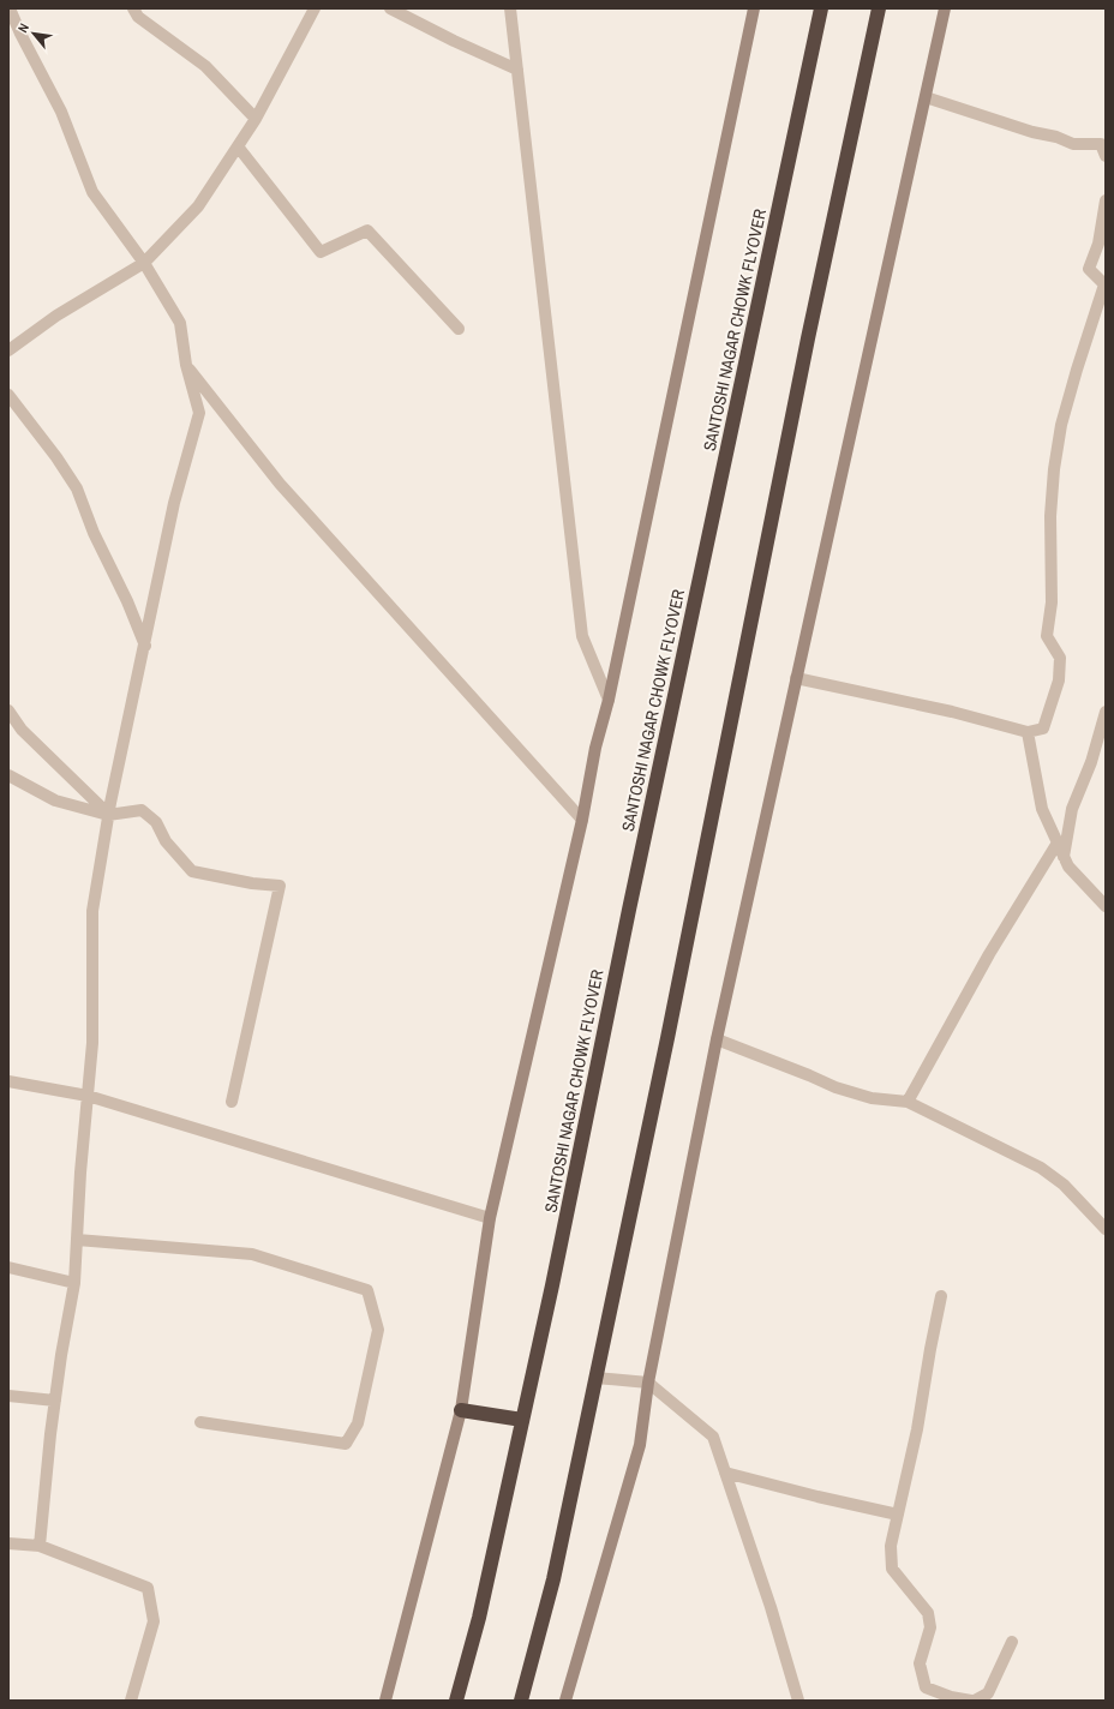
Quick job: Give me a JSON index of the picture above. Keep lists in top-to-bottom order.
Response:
{
  "streets": {
    "highway": ["SANTOSHI NAGAR CHOWK FLYOVER"]
  },
  "north": "top left"
}
